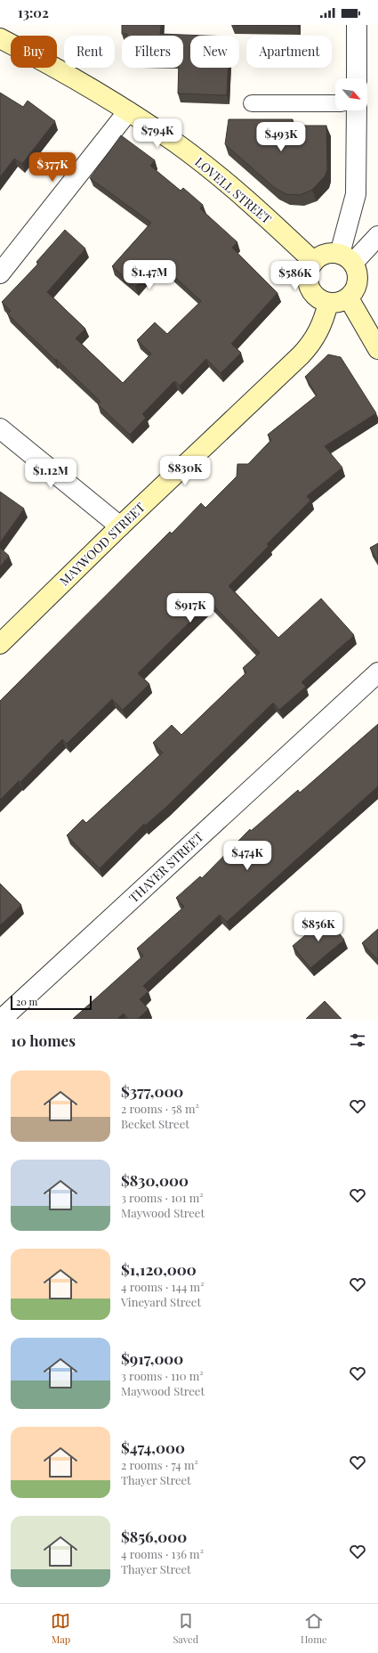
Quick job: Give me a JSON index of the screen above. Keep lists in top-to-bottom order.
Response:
{
  "streets": {
    "street": ["LOVELL STREET", "MAYWOOD STREET", "THAYER STREET"]
  },
  "crossings": [
    ["LOVELL STREET", "MAYWOOD STREET"]
  ],
  "scale_bar": "20 m",
  "north": "bottom right",
  "page": {
    "status": "13:02",
    "chip": [
      "Buy",
      "Rent",
      "Filters",
      "New",
      "Apartment"
    ],
    "price": [
      "$794K",
      "$493K",
      "$377K",
      "$1.47M",
      "$586K",
      "$830K",
      "$1.12M",
      "$917K",
      "$474K",
      "$856K"
    ],
    "scale": "20 m",
    "heading": "10 homes",
    "list": [
      {
        "name": "$377,000",
        "note": "2 rooms · 58 m² · Becket Street"
      },
      {
        "name": "$830,000",
        "note": "3 rooms · 101 m² · Maywood Street"
      },
      {
        "name": "$1,120,000",
        "note": "4 rooms · 144 m² · Vineyard Street"
      },
      {
        "name": "$917,000",
        "note": "3 rooms · 110 m² · Maywood Street"
      },
      {
        "name": "$474,000",
        "note": "2 rooms · 74 m² · Thayer Street"
      },
      {
        "name": "$856,000",
        "note": "4 rooms · 136 m² · Thayer Street"
      }
    ],
    "tabs": ["Map", "Saved", "Home"]
  }
}
